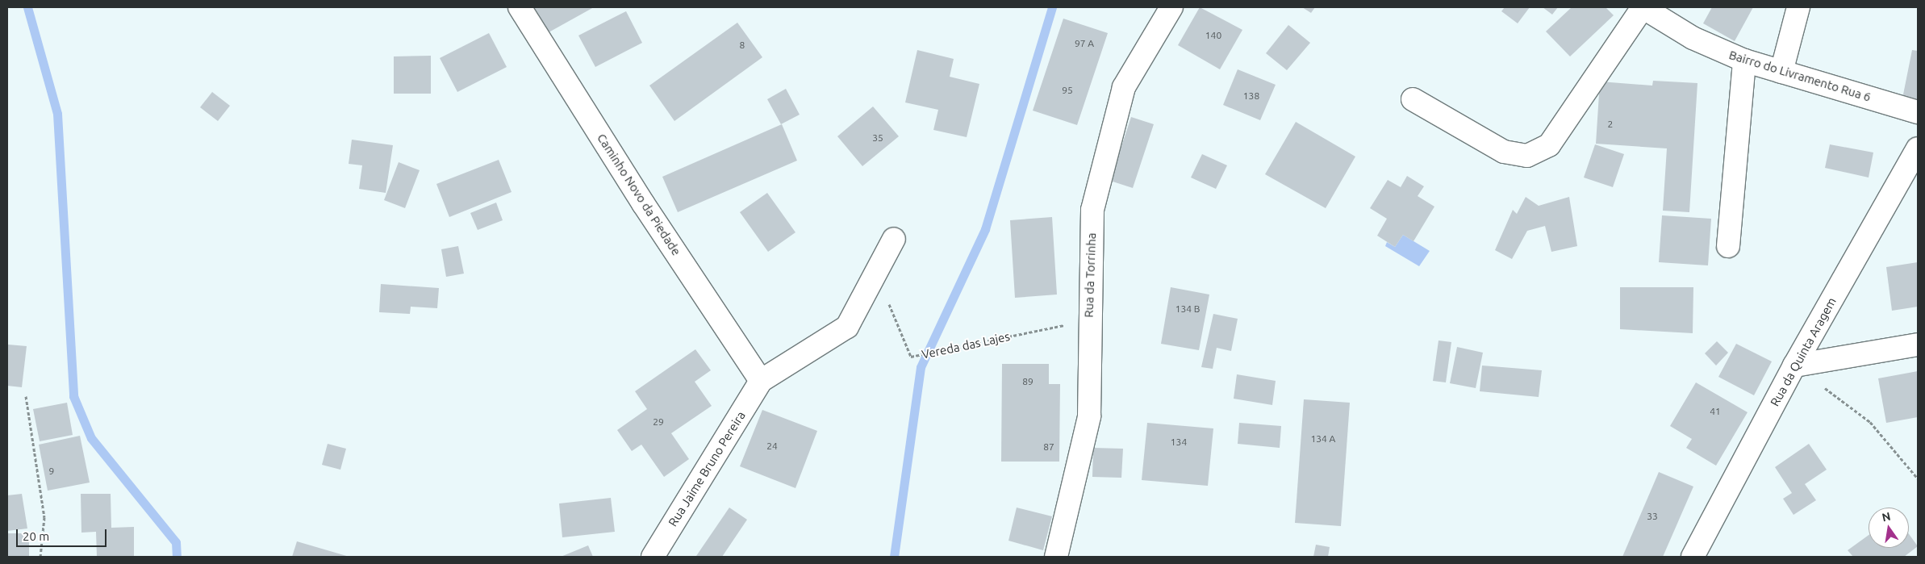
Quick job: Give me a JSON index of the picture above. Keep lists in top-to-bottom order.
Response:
{
  "streets": {
    "street": [
      "Bairro do Livramento Rua 6",
      "Caminho Novo da Piedade",
      "Rua da Torrinha",
      "Rua da Quinta Aragem",
      "Rua Jaime Bruno Pereira"
    ],
    "path": ["Vereda das Lajes"]
  },
  "crossings": [
    ["Caminho Novo da Piedade", "Rua Jaime Bruno Pereira"],
    ["Rua da Torrinha", "Vereda das Lajes"]
  ],
  "house_numbers": [
    "140",
    "97 A",
    "8",
    "95",
    "138",
    "2",
    "35",
    "134 B",
    "89",
    "41",
    "29",
    "134 A",
    "134",
    "24",
    "87",
    "9",
    "33"
  ],
  "scale_bar": "20 m",
  "north": "top"
}
